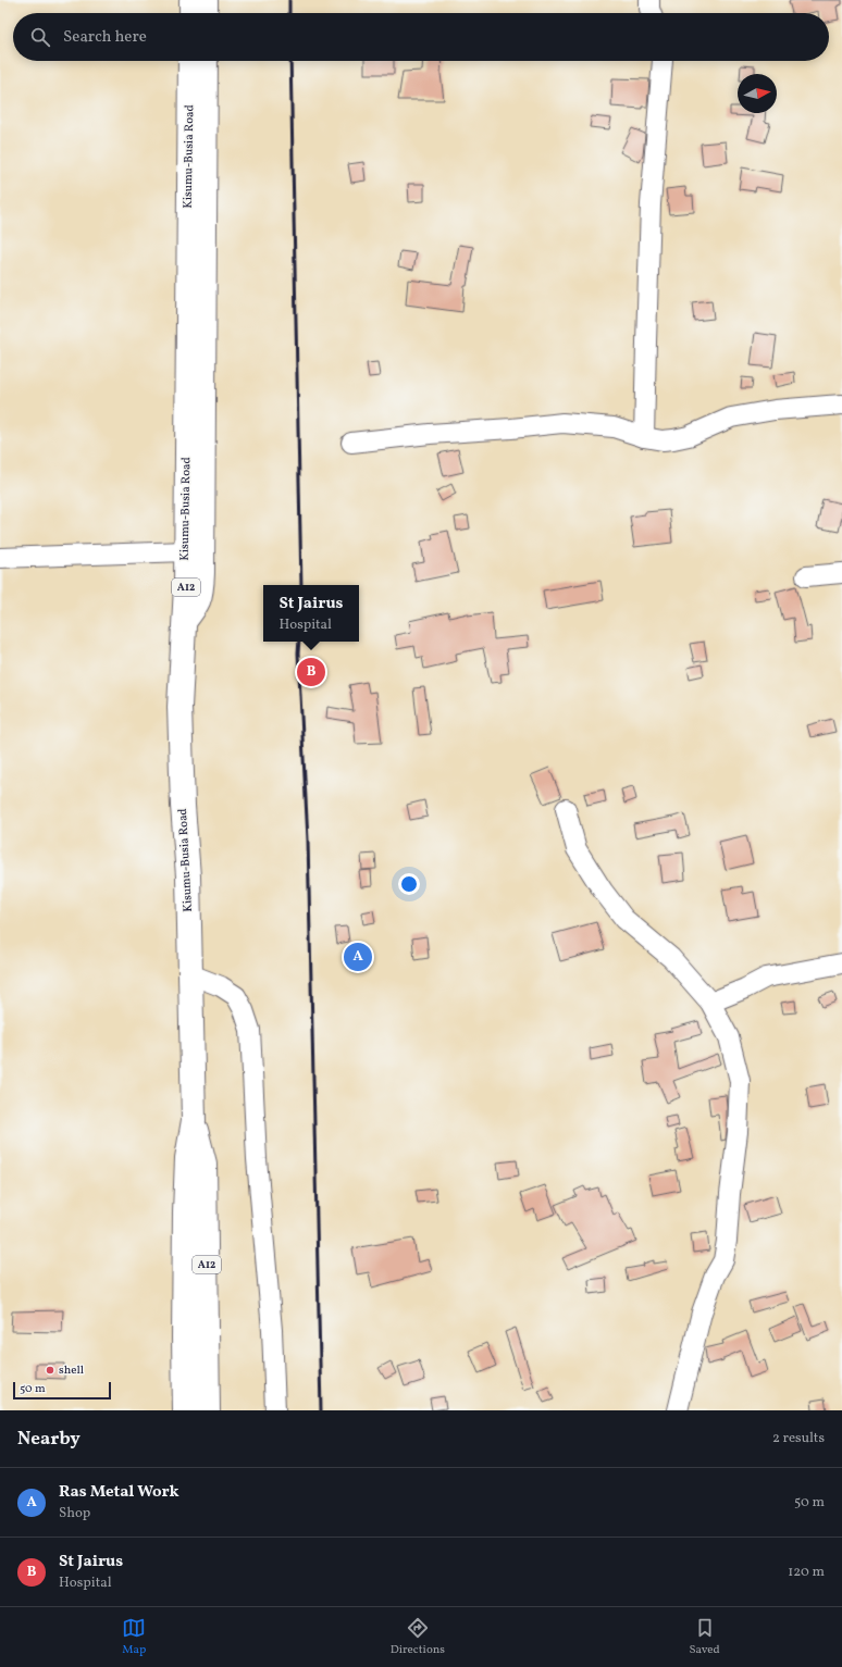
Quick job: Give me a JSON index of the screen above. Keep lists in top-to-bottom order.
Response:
{
  "streets": {
    "highway": ["Kisumu-Busia Road", "A12"]
  },
  "crossings": [
    ["Kisumu-Busia Road", "A12"]
  ],
  "places": ["shell"],
  "scale_bar": "50 m",
  "north": "right",
  "page": {
    "search": "Search here",
    "popup": ["St Jairus", "Hospital"],
    "pins": ["B", "A"],
    "scale": "50 m",
    "heading": ["Nearby", "2 results"],
    "list": [
      {
        "mark": "A",
        "name": "Ras Metal Work",
        "note": "Shop",
        "value": "50 m"
      },
      {
        "mark": "B",
        "name": "St Jairus",
        "note": "Hospital",
        "value": "120 m"
      }
    ],
    "nav": ["Map", "Directions", "Saved"]
  }
}
